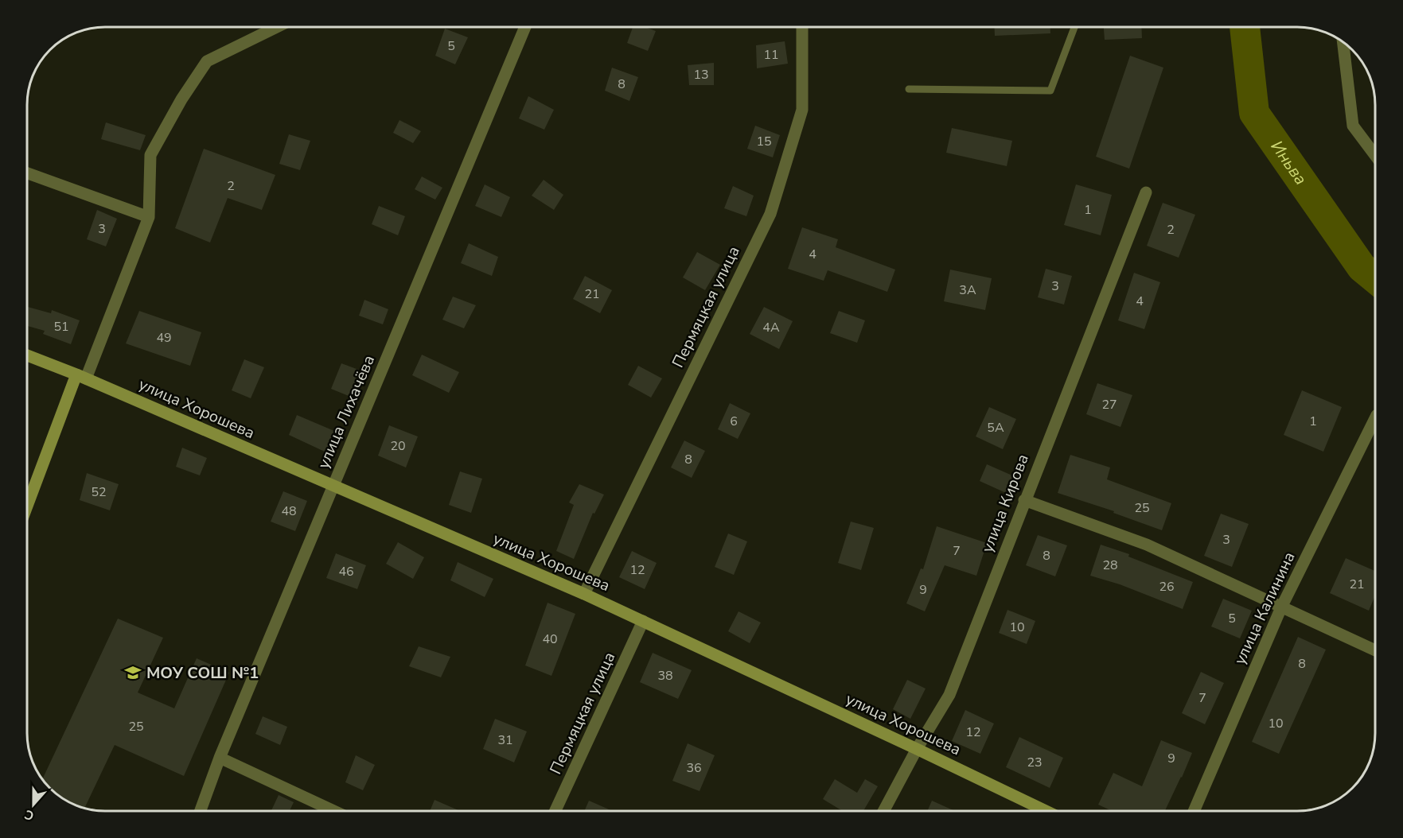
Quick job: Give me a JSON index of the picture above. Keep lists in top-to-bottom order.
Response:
{
  "streets": {
    "street": [
      "Пермяцкая улица",
      "улица Хорошева",
      "улица Лихачёва",
      "улица Кирова",
      "улица Калинина"
    ]
  },
  "crossings": [
    ["Пермяцкая улица", "улица Хорошева"],
    ["улица Хорошева", "улица Лихачёва"],
    ["улица Хорошева", "улица Кирова"]
  ],
  "water": ["Иньва"],
  "places": {
    "school or university": ["МОУ СОШ №1"]
  },
  "house_numbers": [
    "5",
    "11",
    "13",
    "8",
    "15",
    "2",
    "1",
    "3",
    "2",
    "4",
    "3",
    "3А",
    "21",
    "4",
    "51",
    "4А",
    "49",
    "27",
    "6",
    "1",
    "5А",
    "20",
    "8",
    "52",
    "25",
    "48",
    "3",
    "7",
    "8",
    "28",
    "12",
    "46",
    "21",
    "26",
    "9",
    "5",
    "10",
    "40",
    "8",
    "38",
    "7",
    "10",
    "25",
    "12",
    "31",
    "9",
    "23",
    "36"
  ],
  "north": "bottom"
}
